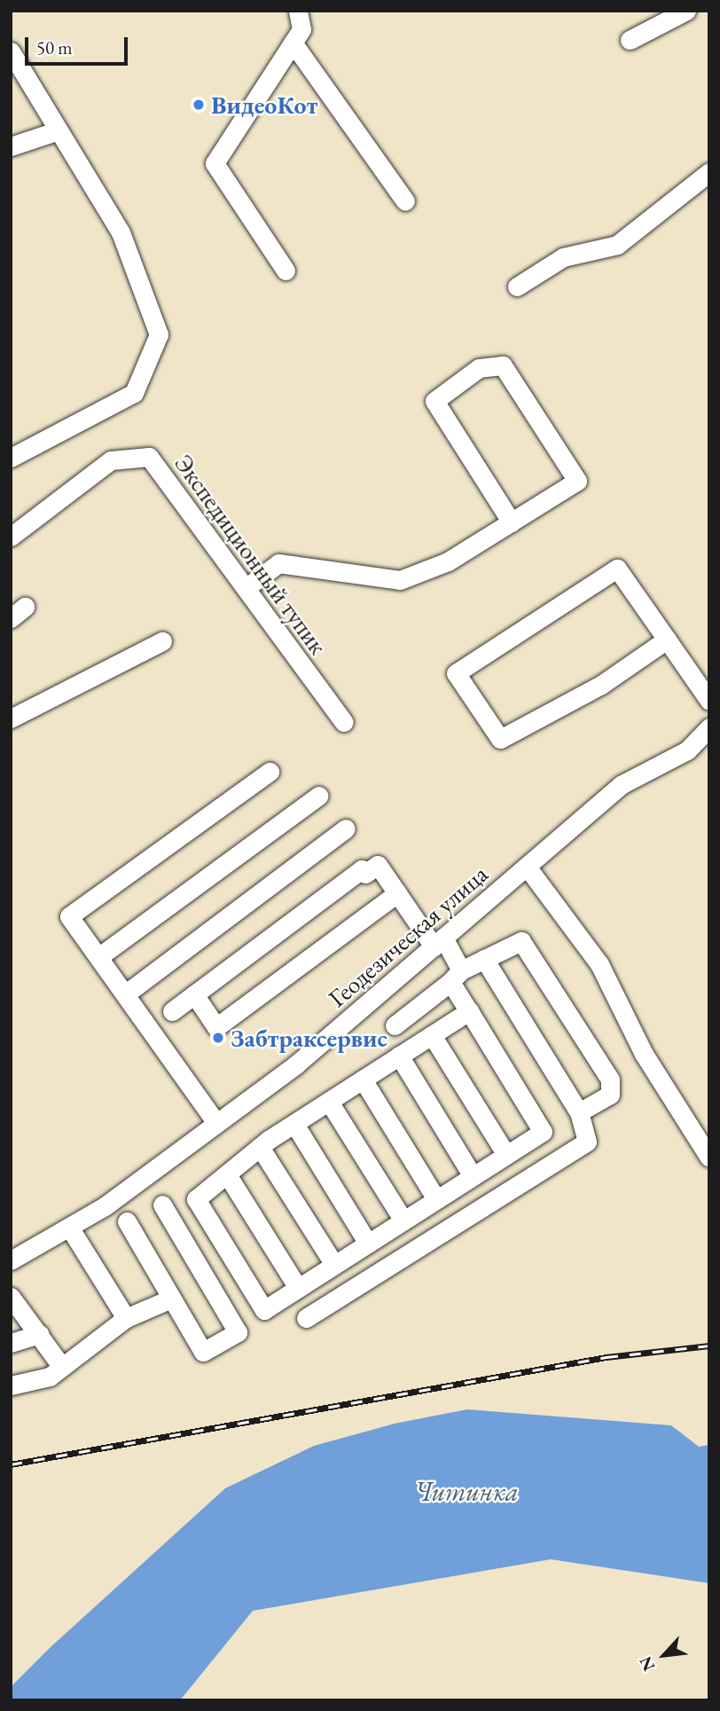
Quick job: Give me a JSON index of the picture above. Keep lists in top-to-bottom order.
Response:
{
  "streets": {
    "street": ["Экспедиционный тупик", "Геодезическая улица"]
  },
  "water": ["Читинка"],
  "places": ["ВидеоКот", "Забтраксервис"],
  "scale_bar": "50 m",
  "north": "bottom left"
}
